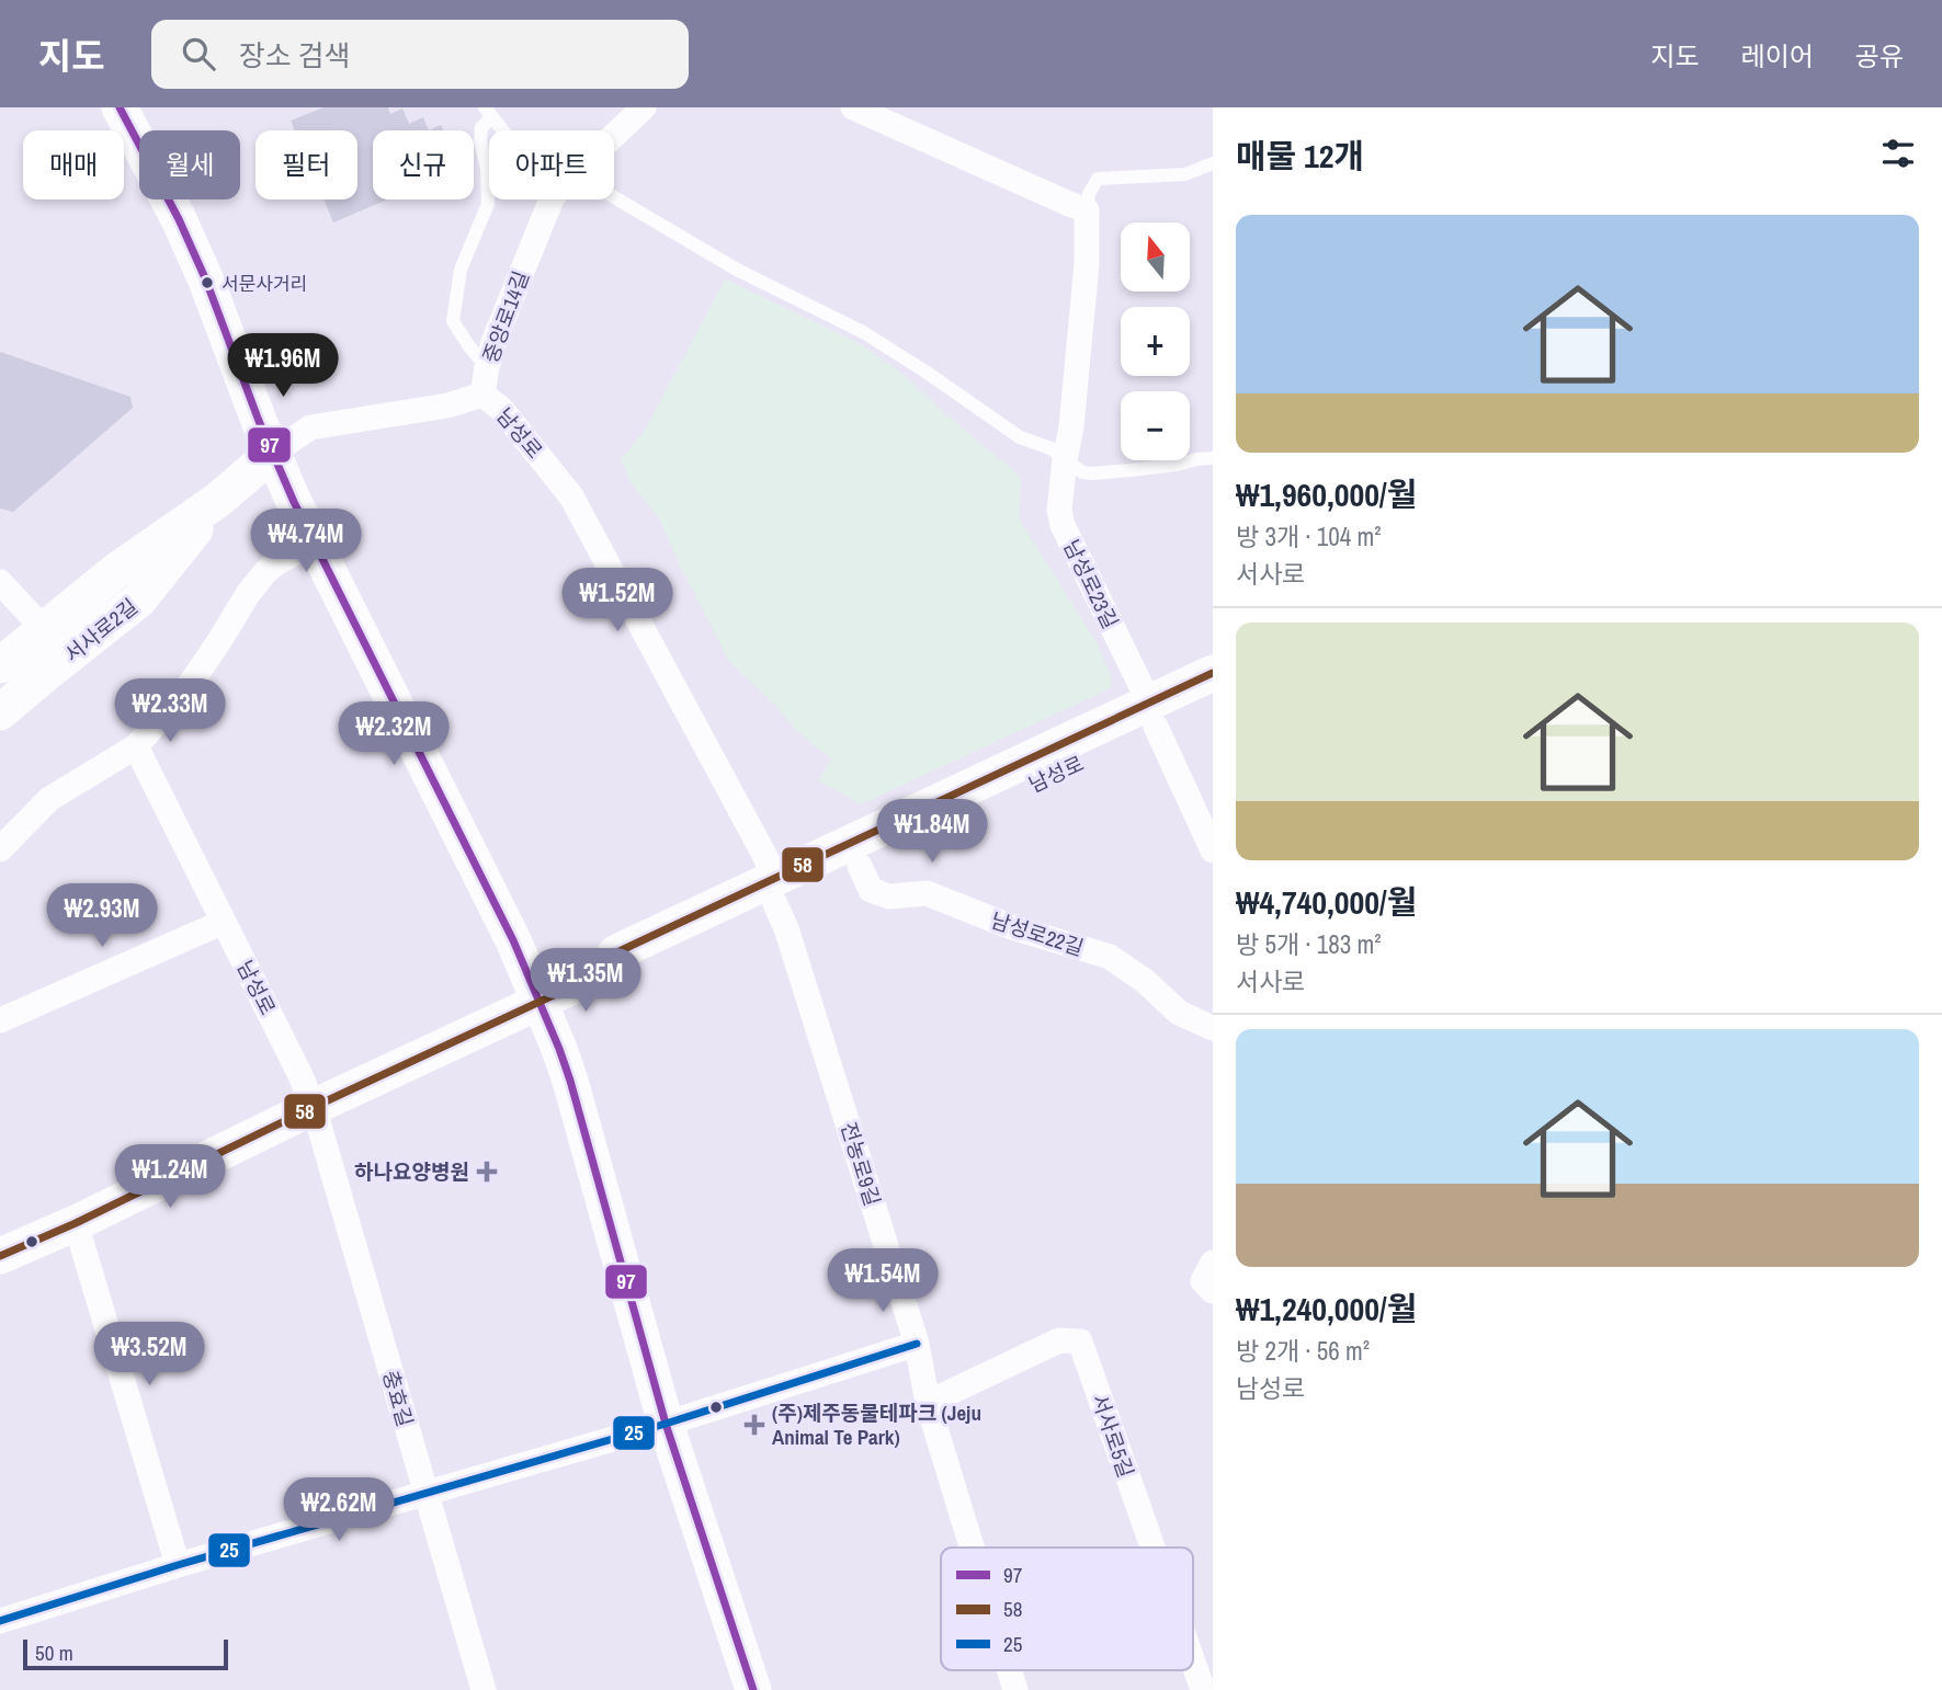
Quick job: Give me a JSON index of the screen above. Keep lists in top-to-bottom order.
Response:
{
  "streets": {
    "street": [
      "중앙로14길",
      "남성로",
      "남성로23길",
      "서사로2길",
      "남성로22길",
      "전농로9길",
      "충효길",
      "서사로5길"
    ]
  },
  "crossings": [
    ["중앙로14길", "남성로"],
    ["남성로", "남성로23길"],
    ["남성로", "남성로22길"],
    ["남성로", "전농로9길"],
    ["남성로", "충효길"],
    ["전농로9길", "서사로5길"]
  ],
  "places": {
    "other": ["서문사거리"],
    "health": ["하나요양병원", "(주)제주동물테파크 (Jeju Animal Te Park)"]
  },
  "lines": ["transit line 97", "transit line 58", "transit line 25"],
  "legend": ["97", "58", "25"],
  "scale_bar": "50 m",
  "north": "top",
  "page": {
    "header": "지도",
    "search": "장소 검색",
    "nav": ["지도", "레이어", "공유"],
    "heading": "매물 12개",
    "chip": [
      "매매",
      "월세",
      "필터",
      "신규",
      "아파트"
    ],
    "list": [
      {
        "name": "₩1,960,000/월",
        "note": "방 3개 · 104 m² · 서사로"
      },
      {
        "name": "₩4,740,000/월",
        "note": "방 5개 · 183 m² · 서사로"
      },
      {
        "name": "₩1,240,000/월",
        "note": "방 2개 · 56 m² · 남성로"
      }
    ],
    "map_buttons": ["+", "−"],
    "price": [
      "₩1.96M",
      "₩4.74M",
      "₩1.52M",
      "₩2.33M",
      "₩2.32M",
      "₩1.84M",
      "₩2.93M",
      "₩1.35M",
      "₩1.24M",
      "₩1.54M",
      "₩3.52M",
      "₩2.62M"
    ],
    "scale": "50 m"
  }
}
